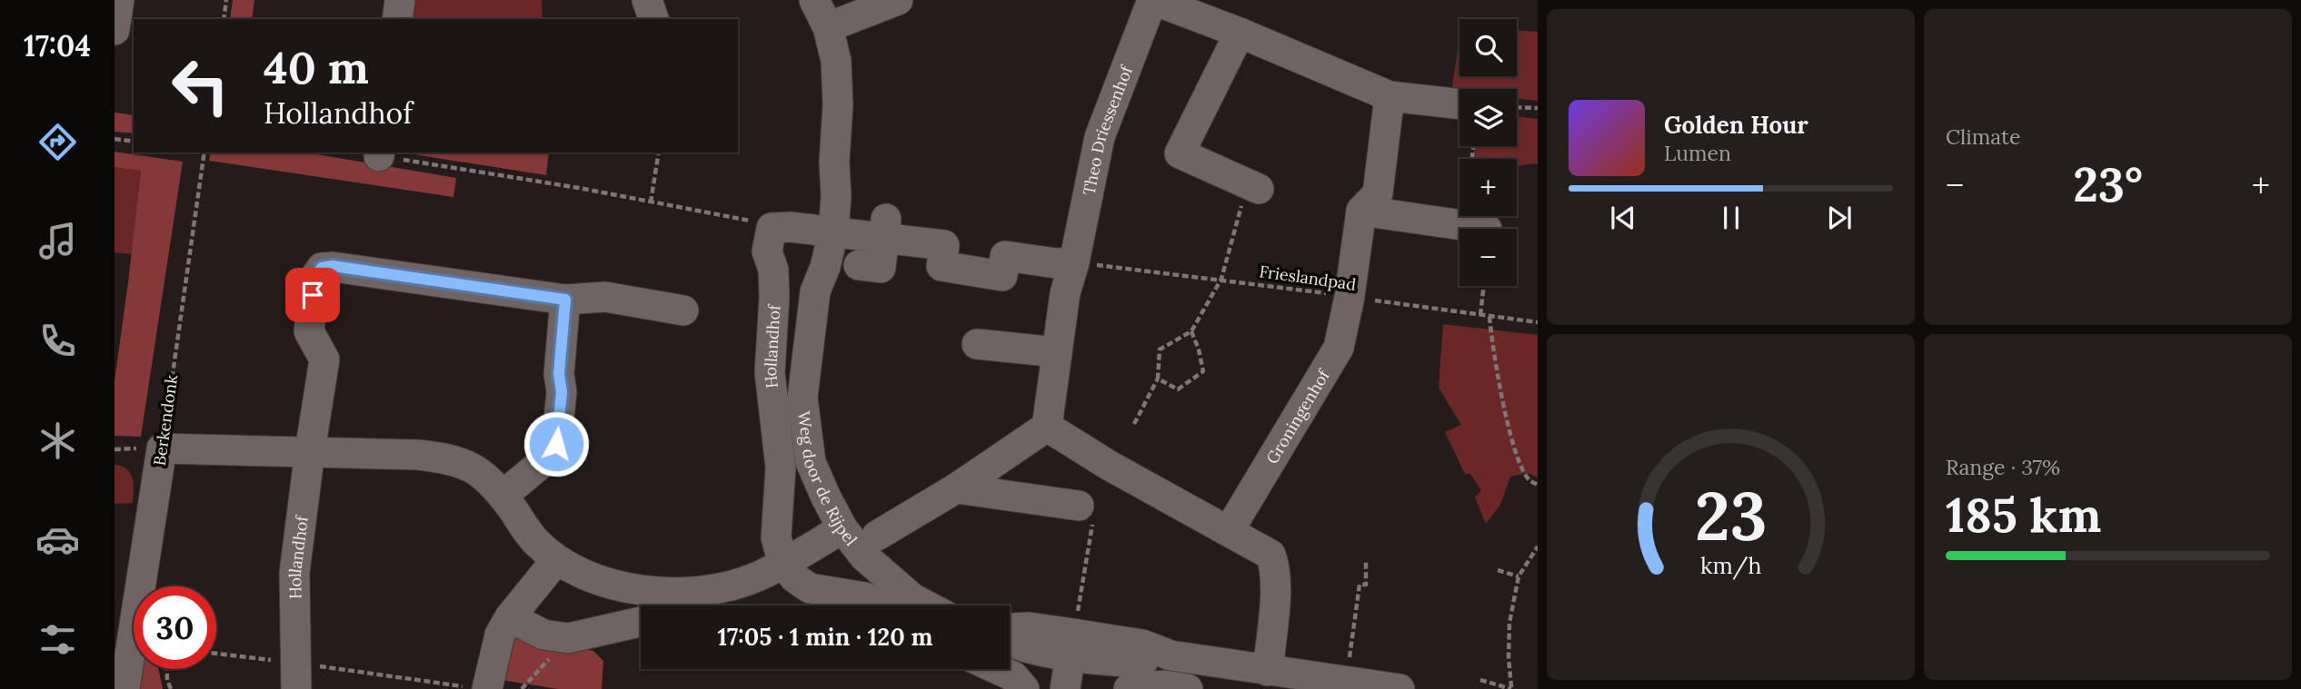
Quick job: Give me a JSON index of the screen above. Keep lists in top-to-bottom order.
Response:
{
  "streets": {
    "street": [
      "Theo Driessenhof",
      "Hollandhof",
      "Groningenhof",
      "Berkendonk",
      "Weg door de Rijpel"
    ],
    "path": ["Frieslandpad"]
  },
  "crossings": [
    ["Theo Driessenhof", "Frieslandpad"],
    ["Frieslandpad", "Groningenhof"]
  ],
  "page": {
    "tabs": "17:04",
    "tile": [
      "Climate",
      ["Range · 37%", "185 km"]
    ],
    "map_buttons": ["+", "−"],
    "turn": ["40 m", "Hollandhof"],
    "song": ["Golden Hour", "Lumen"],
    "heat": ["−", "23°", "+"],
    "limit": "30",
    "trip": "17:05 · 1 min · 120 m",
    "gauge": ["23", "km/h"]
  }
}
